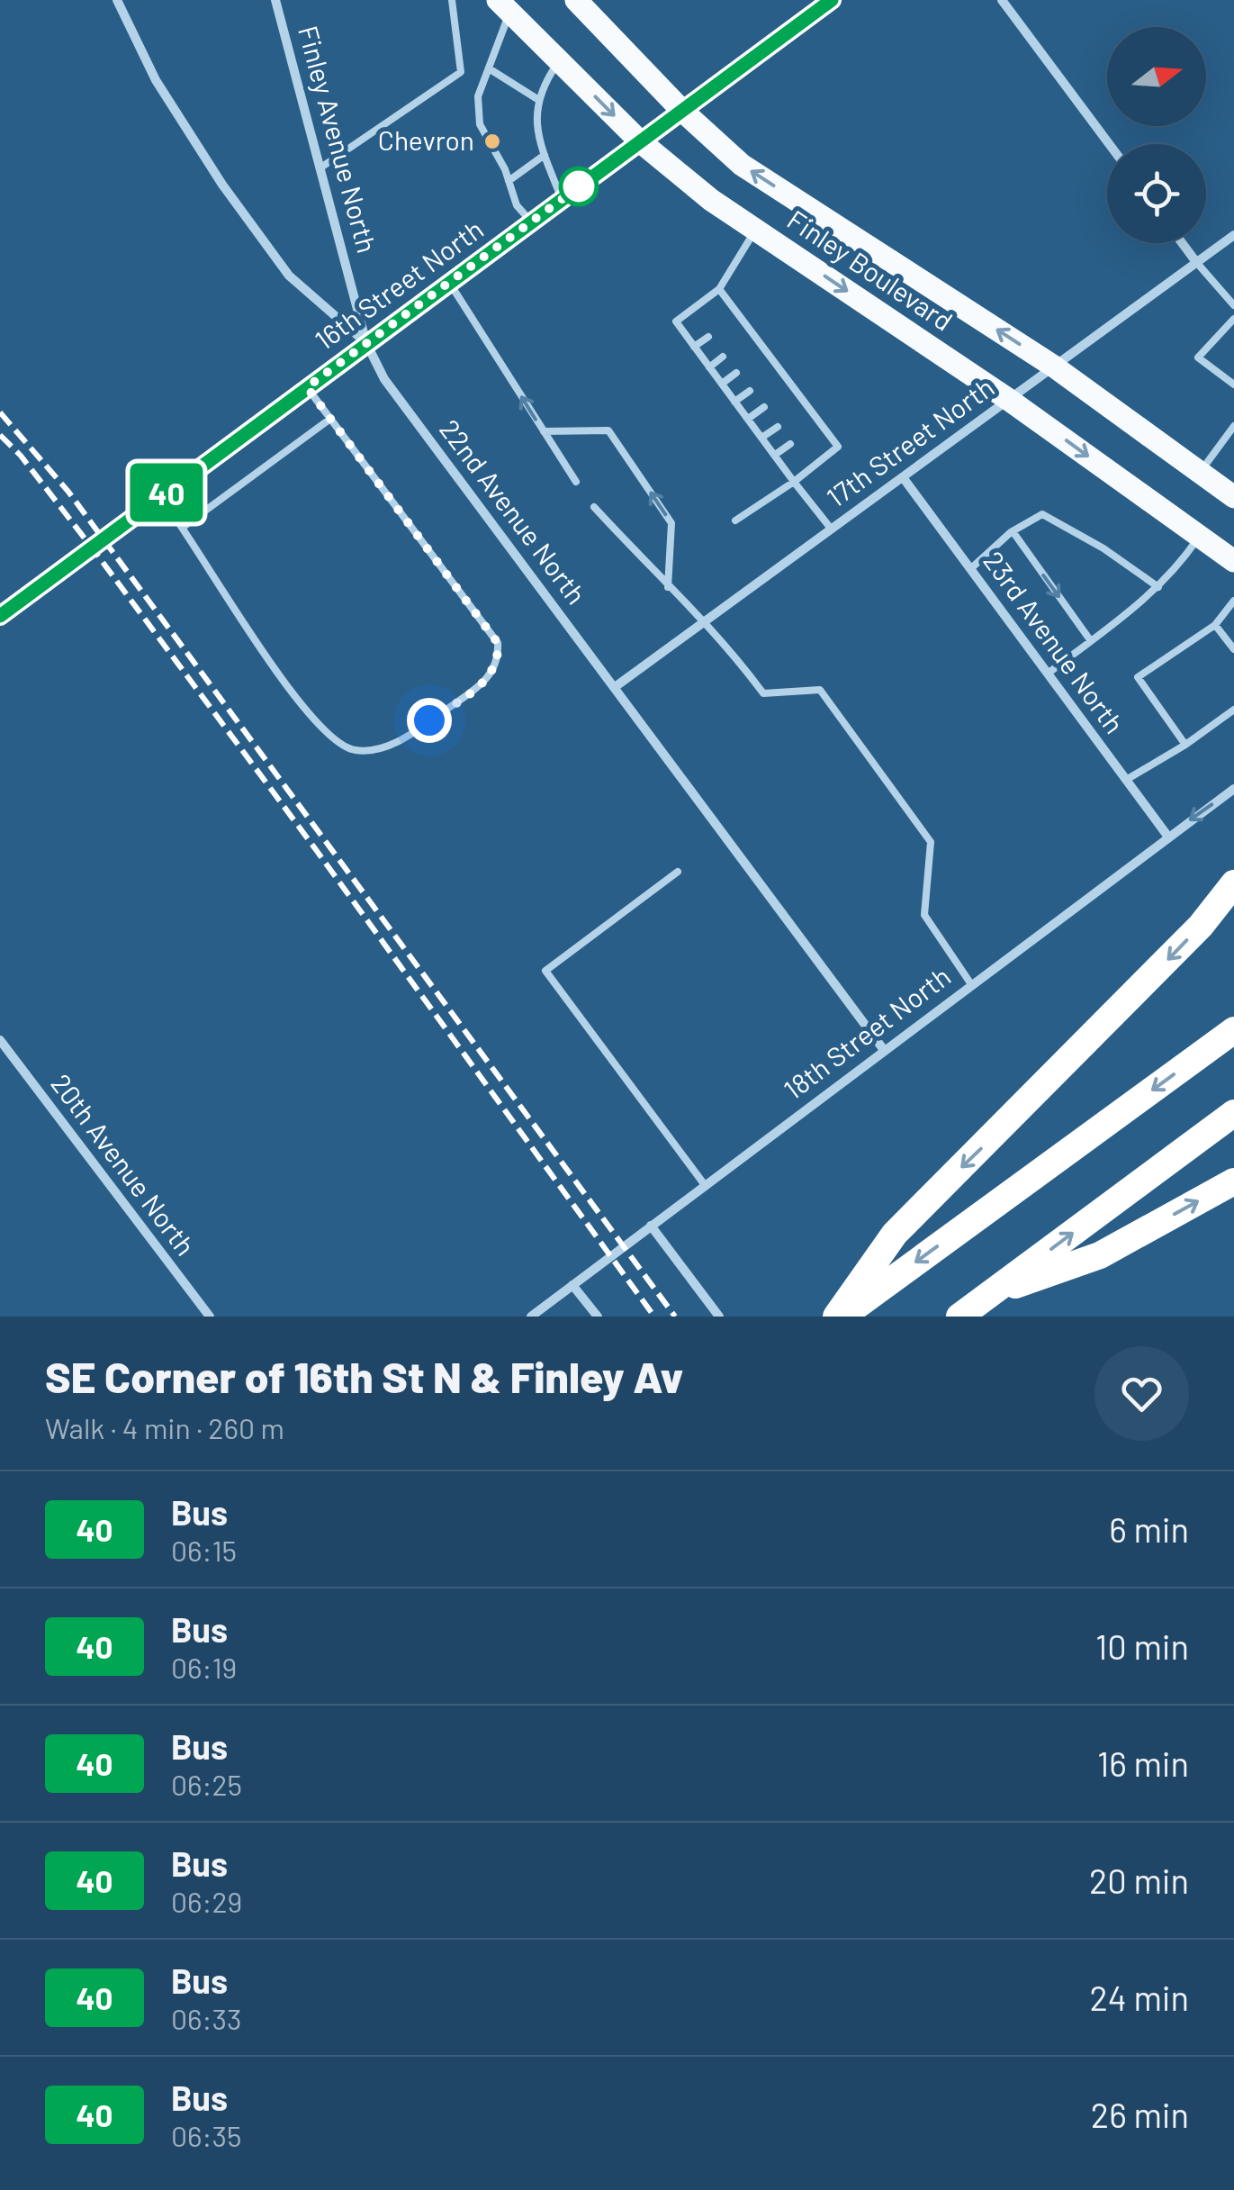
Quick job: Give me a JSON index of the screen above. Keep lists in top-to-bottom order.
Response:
{
  "streets": {
    "main road": ["Finley Boulevard"],
    "street": [
      "Finley Avenue North",
      "16th Street North",
      "17th Street North",
      "22nd Avenue North",
      "23rd Avenue North",
      "18th Street North",
      "20th Avenue North"
    ]
  },
  "crossings": [
    ["Finley Avenue North", "16th Street North"],
    ["Finley Avenue North", "22nd Avenue North"],
    ["Finley Boulevard", "16th Street North"],
    ["Finley Boulevard", "17th Street North"],
    ["16th Street North", "22nd Avenue North"],
    ["17th Street North", "22nd Avenue North"],
    ["17th Street North", "23rd Avenue North"],
    ["22nd Avenue North", "18th Street North"],
    ["23rd Avenue North", "18th Street North"]
  ],
  "places": ["Chevron"],
  "lines": ["bus line 40"],
  "north": "right",
  "page": {
    "on_map": "40",
    "heading": ["SE Corner of 16th St N & Finley Av", "Walk · 4 min · 260 m"],
    "list": [
      {
        "mark": "40",
        "name": "Bus",
        "note": "06:15",
        "value": "6 min"
      },
      {
        "mark": "40",
        "name": "Bus",
        "note": "06:19",
        "value": "10 min"
      },
      {
        "mark": "40",
        "name": "Bus",
        "note": "06:25",
        "value": "16 min"
      },
      {
        "mark": "40",
        "name": "Bus",
        "note": "06:29",
        "value": "20 min"
      },
      {
        "mark": "40",
        "name": "Bus",
        "note": "06:33",
        "value": "24 min"
      },
      {
        "mark": "40",
        "name": "Bus",
        "note": "06:35",
        "value": "26 min"
      }
    ]
  }
}
